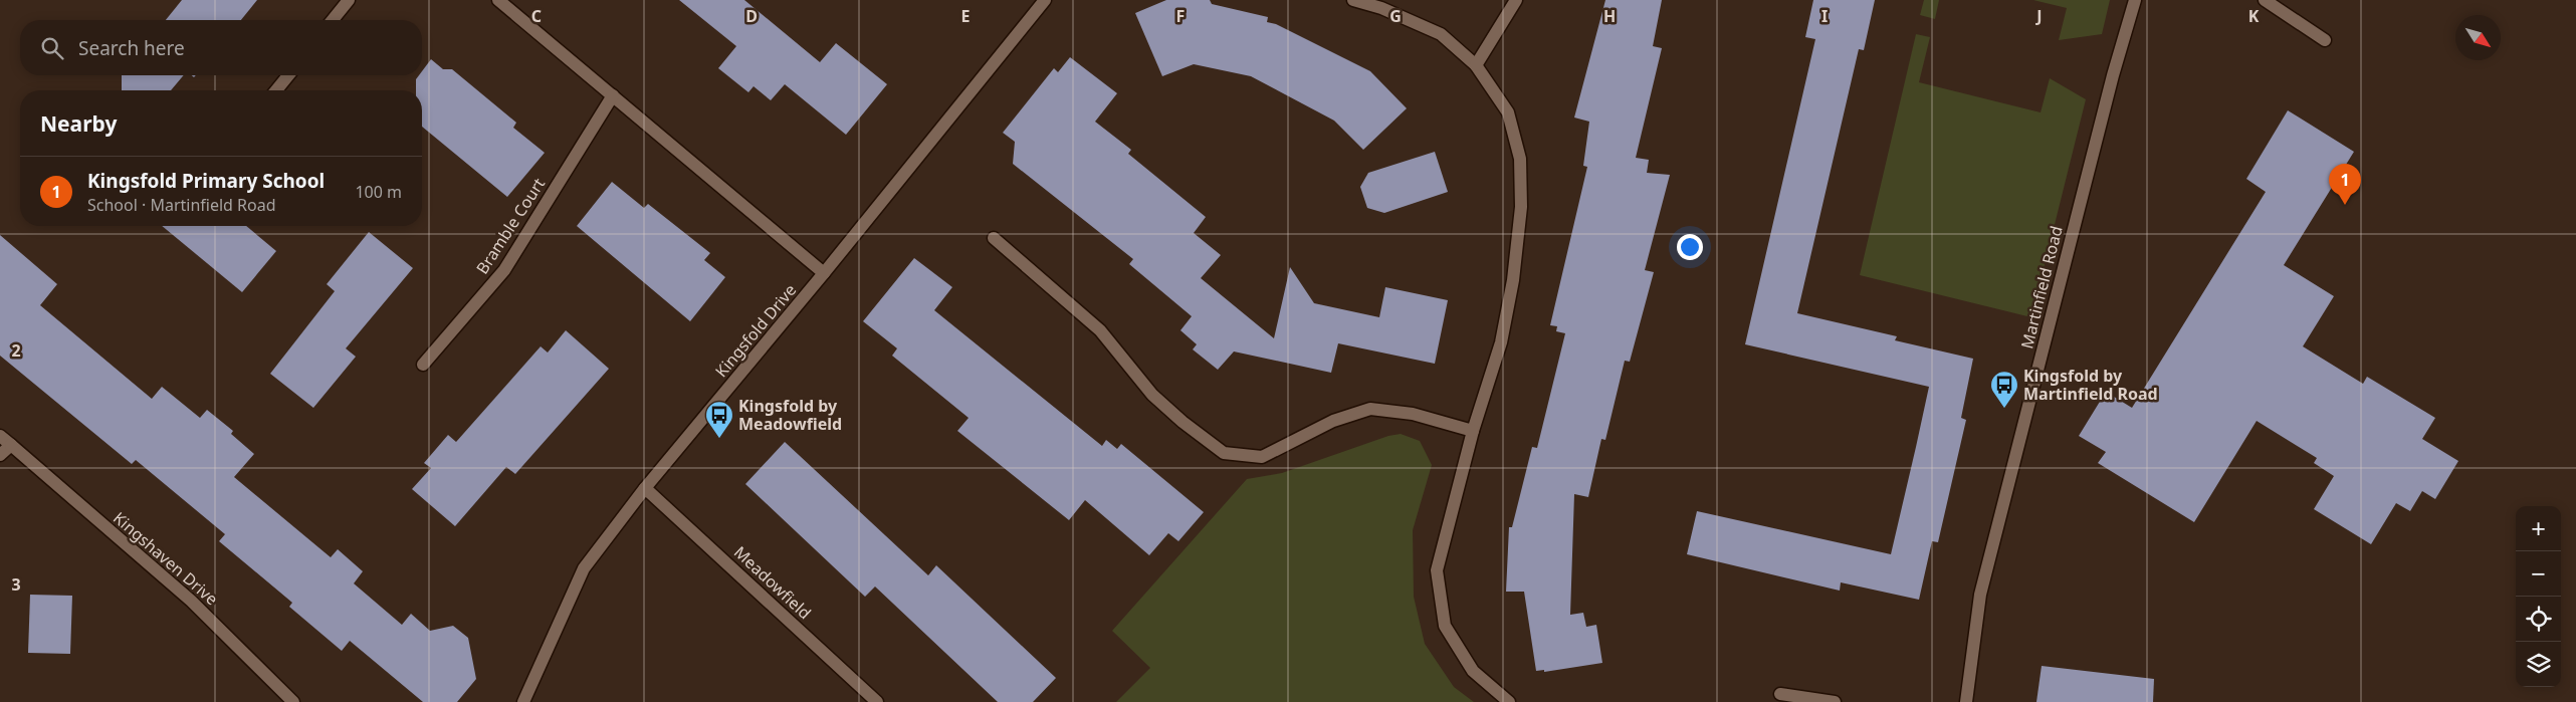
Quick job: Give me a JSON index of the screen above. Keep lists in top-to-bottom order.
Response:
{
  "streets": {
    "street": [
      "Bramble Court",
      "Martinfield Road",
      "Kingsfold Drive",
      "Kingshaven Drive",
      "Meadowfield"
    ]
  },
  "crossings": [
    ["Kingsfold Drive", "Meadowfield"]
  ],
  "places": {
    "bus stop": ["Kingsfold by Martinfield Road", "Kingsfold by Meadowfield"]
  },
  "north": "bottom right",
  "page": {
    "search": "Search here",
    "heading": "Nearby",
    "list": [
      {
        "mark": "1",
        "name": "Kingsfold Primary School",
        "note": "School · Martinfield Road",
        "value": "100 m"
      }
    ],
    "pins": "1",
    "map_buttons": ["+", "−"]
  },
  "grid": {
    "columns": [
      "C",
      "D",
      "E",
      "F",
      "G",
      "H",
      "I",
      "J",
      "K"
    ],
    "rows": ["2", "3"]
  }
}
